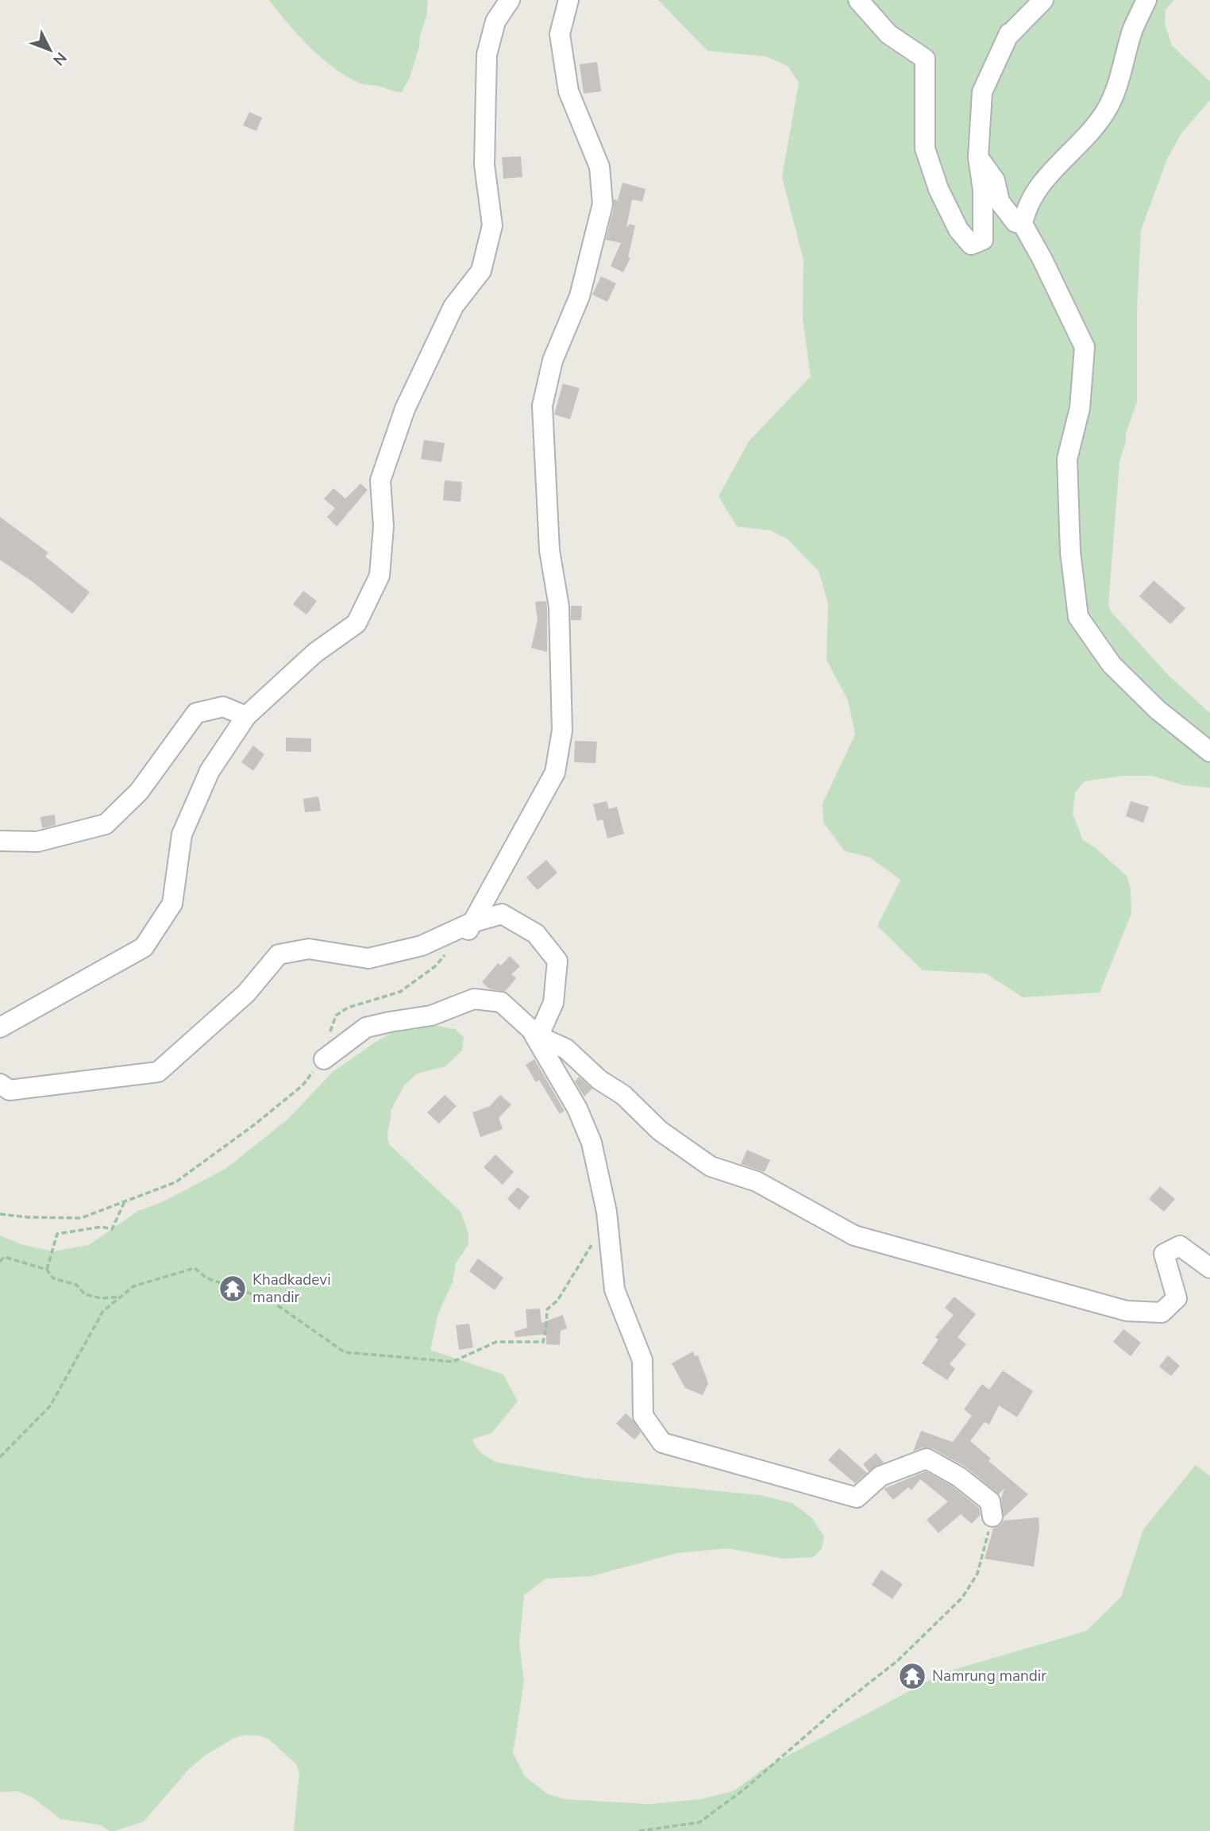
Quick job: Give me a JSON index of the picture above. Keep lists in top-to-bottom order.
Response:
{
  "places": {
    "temple": ["Khadkadevi mandir", "Namrung mandir"]
  },
  "north": "bottom right"
}
